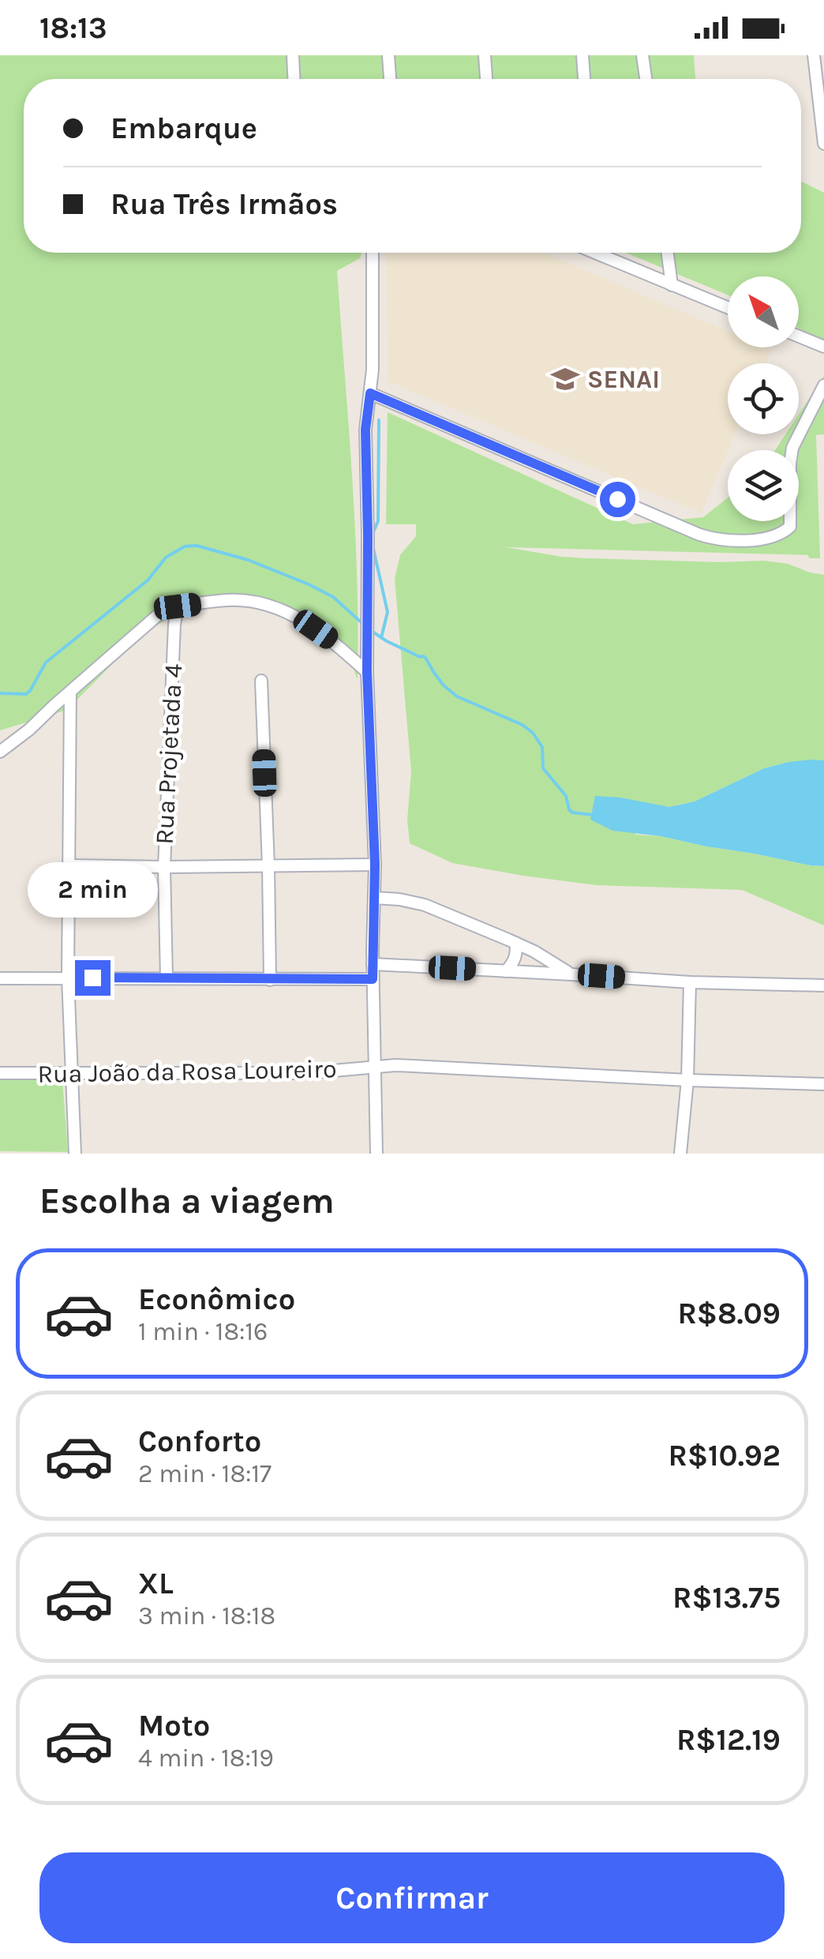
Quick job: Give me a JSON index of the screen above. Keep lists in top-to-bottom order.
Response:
{
  "streets": {
    "street": ["Rua Projetada 4", "Rua João da Rosa Loureiro"]
  },
  "places": {
    "school or university": ["SENAI"]
  },
  "north": "top left",
  "page": {
    "status": "18:13",
    "banner": ["Embarque", "Rua Três Irmãos"],
    "bubble": "2 min",
    "heading": "Escolha a viagem",
    "list": [
      {
        "name": "Econômico",
        "note": "1 min · 18:16",
        "value": "R$8.09"
      },
      {
        "name": "Conforto",
        "note": "2 min · 18:17",
        "value": "R$10.92"
      },
      {
        "name": "XL",
        "note": "3 min · 18:18",
        "value": "R$13.75"
      },
      {
        "name": "Moto",
        "note": "4 min · 18:19",
        "value": "R$12.19"
      }
    ],
    "buttons": "Confirmar"
  }
}
